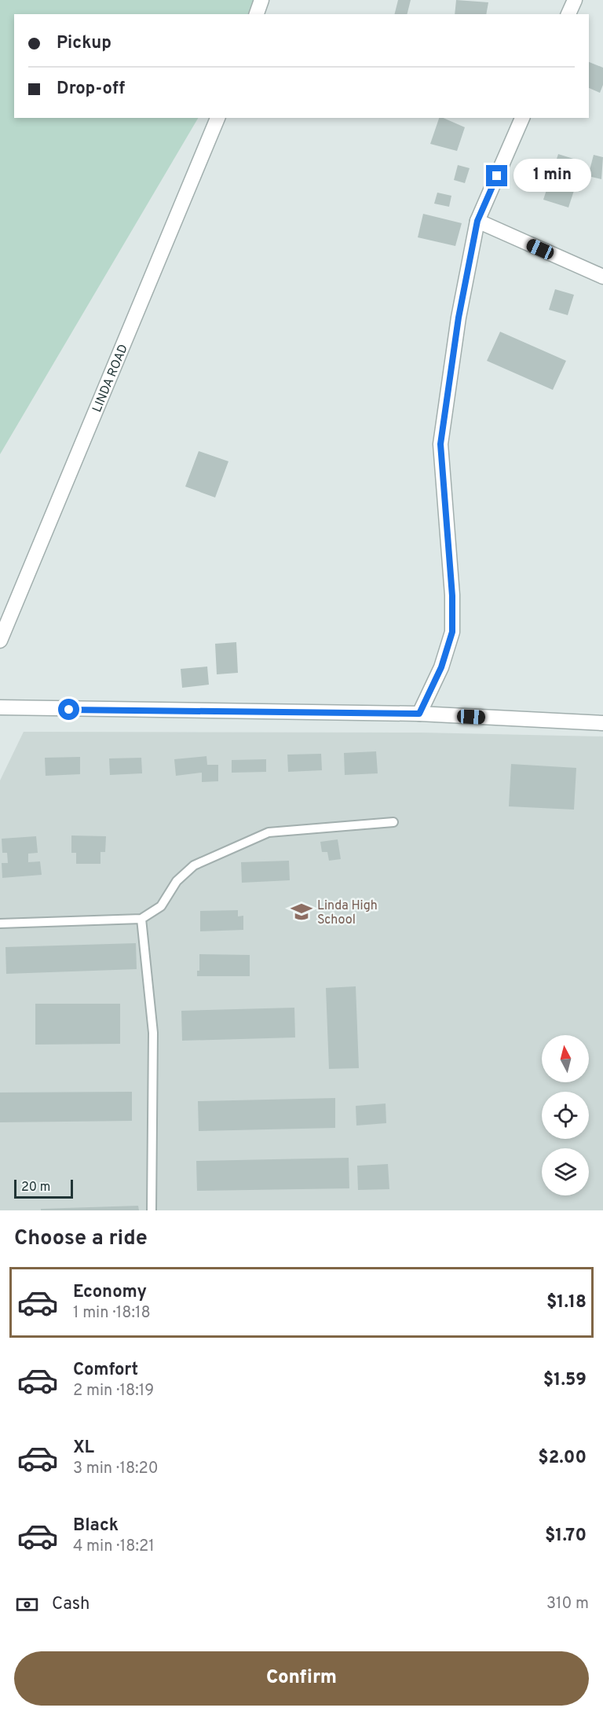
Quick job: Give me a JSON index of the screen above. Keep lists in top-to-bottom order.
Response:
{
  "streets": {
    "street": ["LINDA ROAD"]
  },
  "places": {
    "school or university": ["Linda High School"]
  },
  "scale_bar": "20 m",
  "north": "top",
  "page": {
    "banner": ["Pickup", "Drop-off"],
    "bubble": "1 min",
    "scale": "20 m",
    "heading": "Choose a ride",
    "list": [
      {
        "name": "Economy",
        "note": "1 min · 18:18",
        "value": "$1.18"
      },
      {
        "name": "Comfort",
        "note": "2 min · 18:19",
        "value": "$1.59"
      },
      {
        "name": "XL",
        "note": "3 min · 18:20",
        "value": "$2.00"
      },
      {
        "name": "Black",
        "note": "4 min · 18:21",
        "value": "$1.70"
      }
    ],
    "pay": ["Cash", "310 m"],
    "buttons": "Confirm"
  }
}
